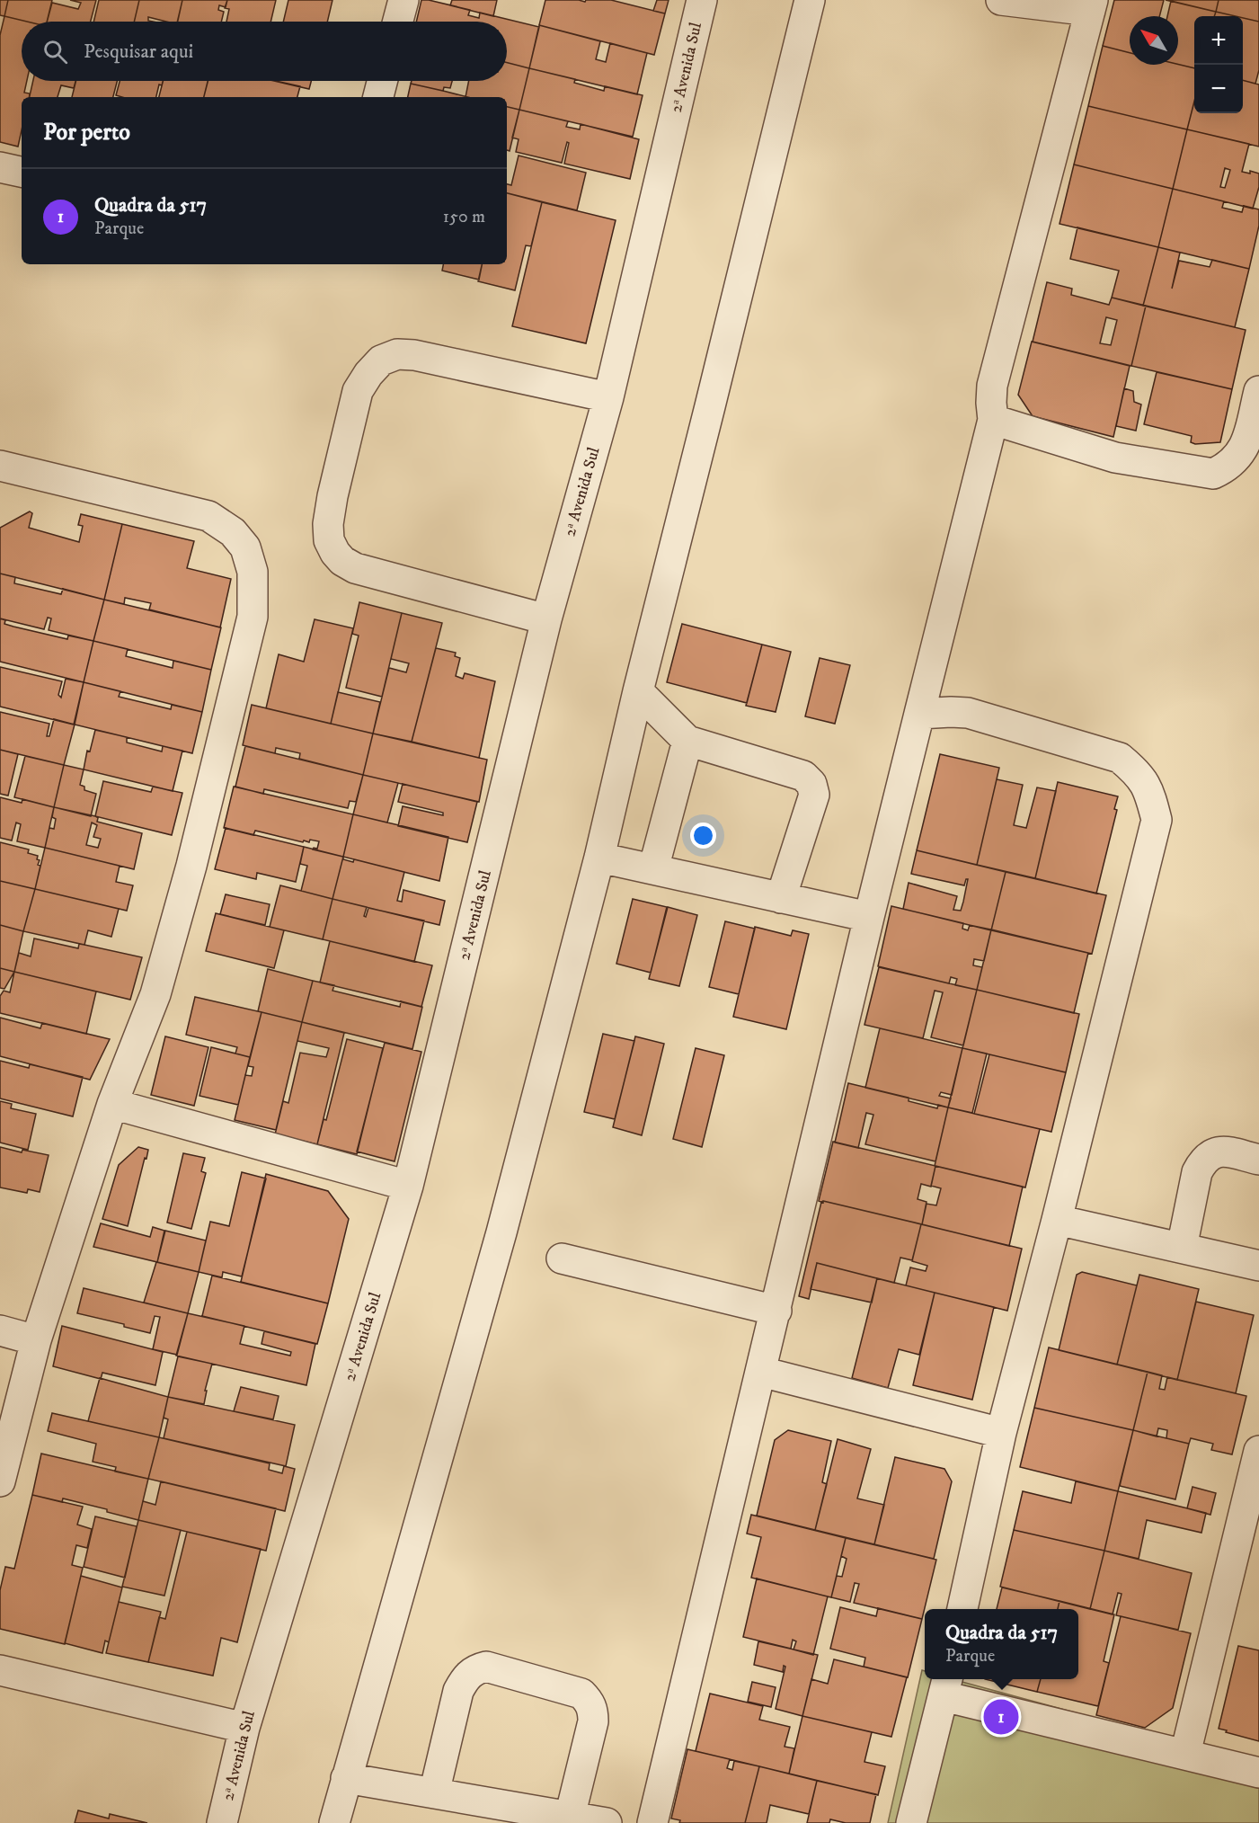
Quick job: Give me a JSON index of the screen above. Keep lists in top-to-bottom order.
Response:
{
  "streets": {
    "street": ["2ᵃ Avenida Sul"]
  },
  "north": "top left",
  "page": {
    "map_buttons": ["+", "−"],
    "search": "Pesquisar aqui",
    "heading": "Por perto",
    "list": [
      {
        "mark": "1",
        "name": "Quadra da 517",
        "note": "Parque",
        "value": "150 m"
      }
    ],
    "popup": ["Quadra da 517", "Parque"],
    "pins": "1"
  }
}
